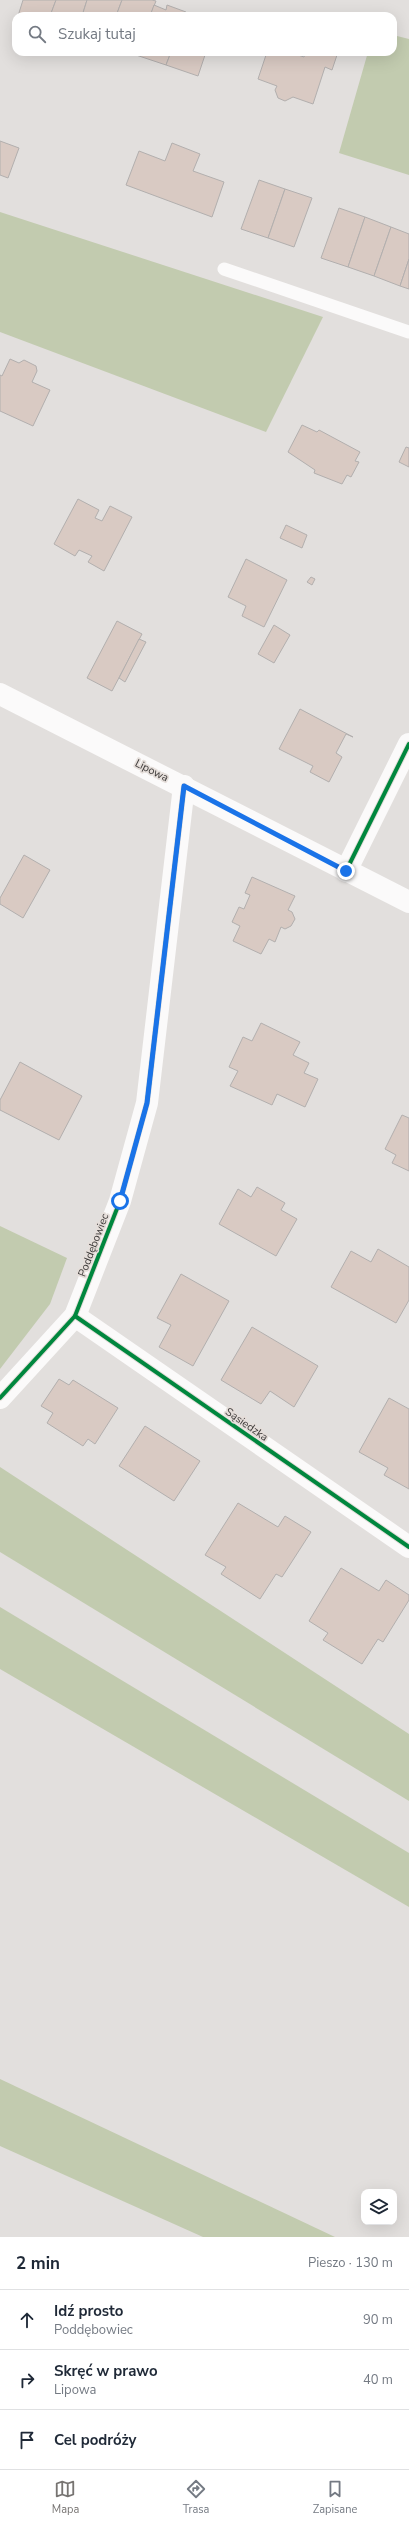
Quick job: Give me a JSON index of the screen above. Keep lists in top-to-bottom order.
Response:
{
  "streets": {
    "street": ["Lipowa", "Poddębowiec", "Sąsiedzka"]
  },
  "crossings": [
    ["Lipowa", "Poddębowiec"],
    ["Poddębowiec", "Sąsiedzka"]
  ],
  "page": {
    "search": "Szukaj tutaj",
    "heading": ["2 min", "Pieszo · 130 m"],
    "list": [
      ["Idź prosto", "Poddębowiec", "90 m"],
      ["Skręć w prawo", "Lipowa", "40 m"],
      "Cel podróży"
    ],
    "nav": ["Mapa", "Trasa", "Zapisane"]
  }
}
